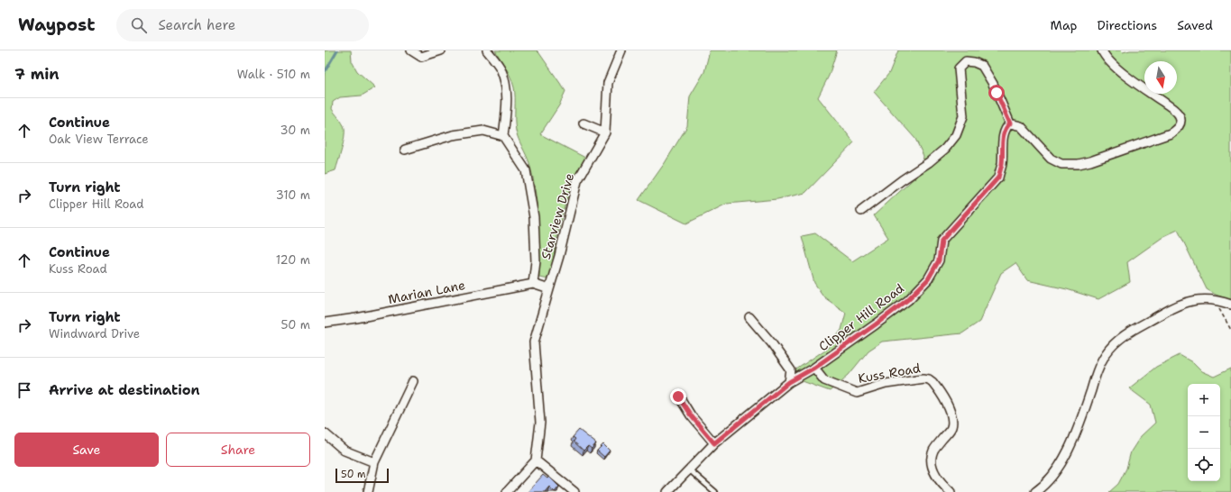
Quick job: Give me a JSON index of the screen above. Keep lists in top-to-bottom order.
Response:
{
  "streets": {
    "street": [
      "Starview Drive",
      "Marian Lane",
      "Clipper Hill Road",
      "Kuss Road"
    ]
  },
  "crossings": [
    ["Clipper Hill Road", "Kuss Road"]
  ],
  "scale_bar": "50 m",
  "north": "bottom",
  "page": {
    "header": "Waypost",
    "search": "Search here",
    "nav": ["Map", "Directions", "Saved"],
    "heading": ["7 min", "Walk · 510 m"],
    "list": [
      ["Continue", "Oak View Terrace", "30 m"],
      ["Turn right", "Clipper Hill Road", "310 m"],
      ["Continue", "Kuss Road", "120 m"],
      ["Turn right", "Windward Drive", "50 m"],
      "Arrive at destination"
    ],
    "map_buttons": ["+", "−"],
    "buttons": ["Save", "Share"],
    "scale": "50 m"
  }
}
